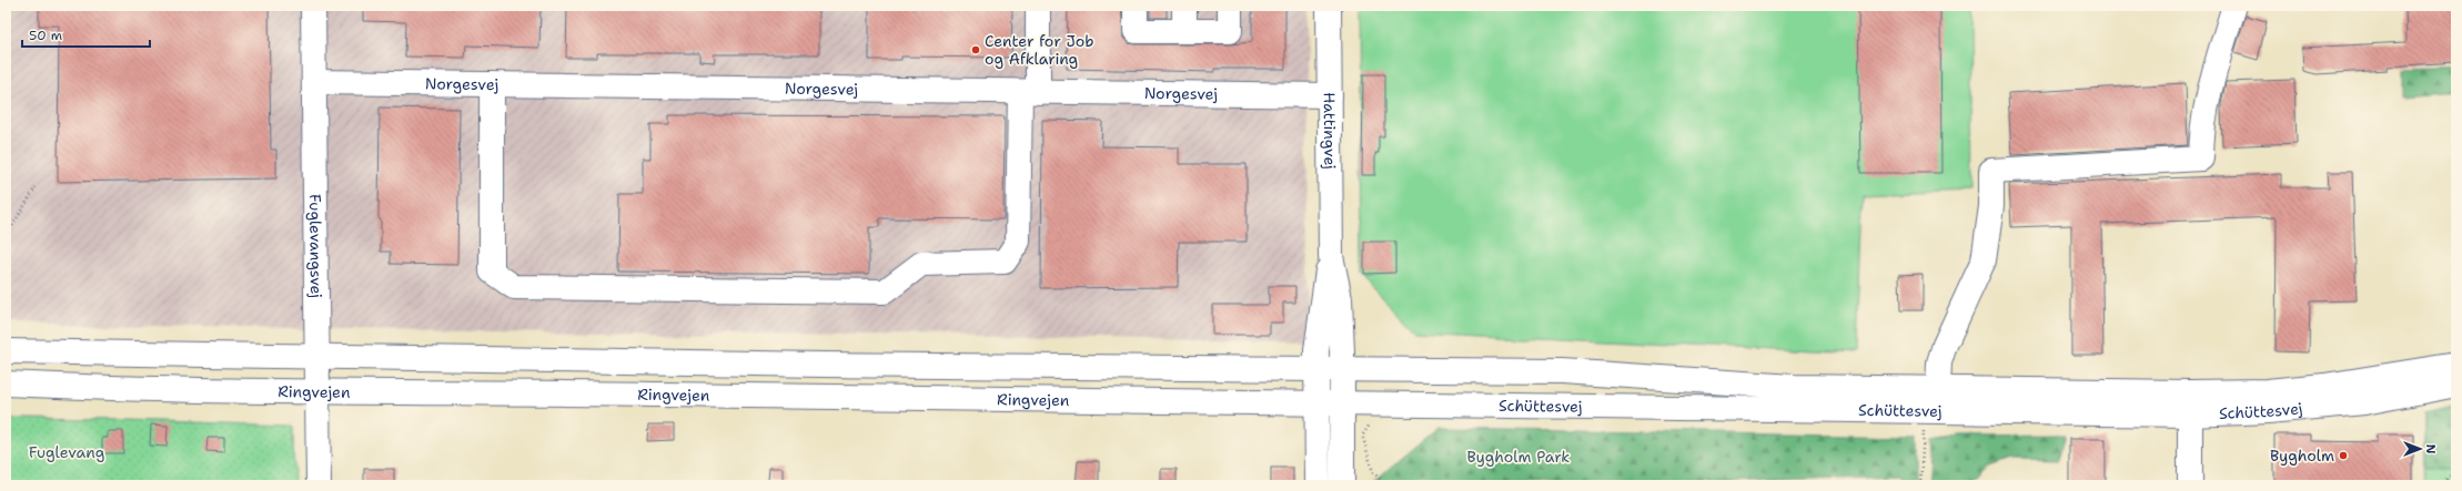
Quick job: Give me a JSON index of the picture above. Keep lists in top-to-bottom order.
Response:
{
  "streets": {
    "main road": [
      "Norgesvej",
      "Hattingvej",
      "Fuglevangsvej",
      "Ringvejen",
      "Schüttesvej"
    ]
  },
  "crossings": [
    ["Norgesvej", "Hattingvej"],
    ["Norgesvej", "Fuglevangsvej"],
    ["Hattingvej", "Ringvejen"],
    ["Hattingvej", "Schüttesvej"],
    ["Fuglevangsvej", "Ringvejen"],
    ["Ringvejen", "Schüttesvej"]
  ],
  "parks": ["Fuglevang", "Bygholm Park"],
  "places": ["Center for Job og Afklaring", "Bygholm"],
  "scale_bar": "50 m",
  "north": "right"
}
